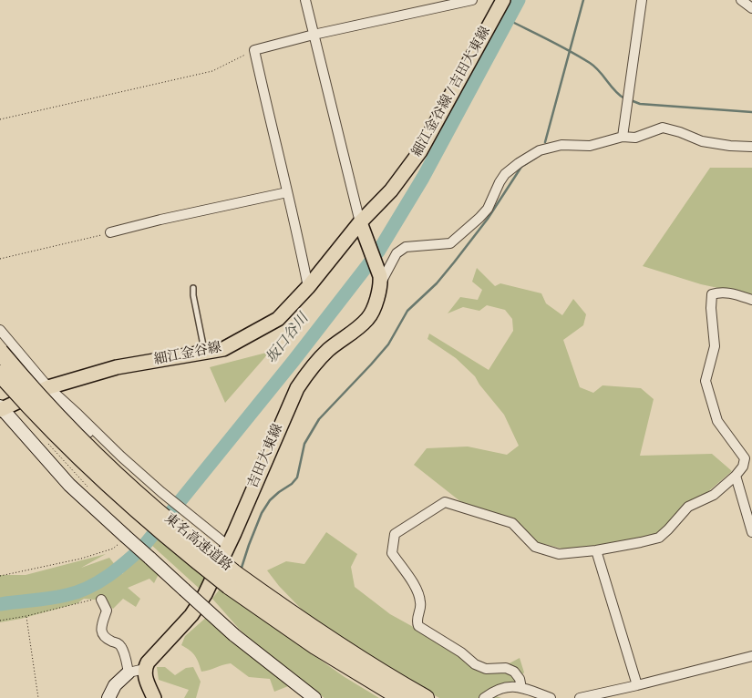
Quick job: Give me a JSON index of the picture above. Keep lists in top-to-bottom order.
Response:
{
  "streets": {
    "highway": ["東名高速道路"],
    "main road": ["細江金谷線 / 吉田大東線", "細江金谷線", "吉田大東線"]
  },
  "crossings": [
    ["細江金谷線 / 吉田大東線", "細江金谷線"]
  ],
  "water": ["坂口谷川"]
}
